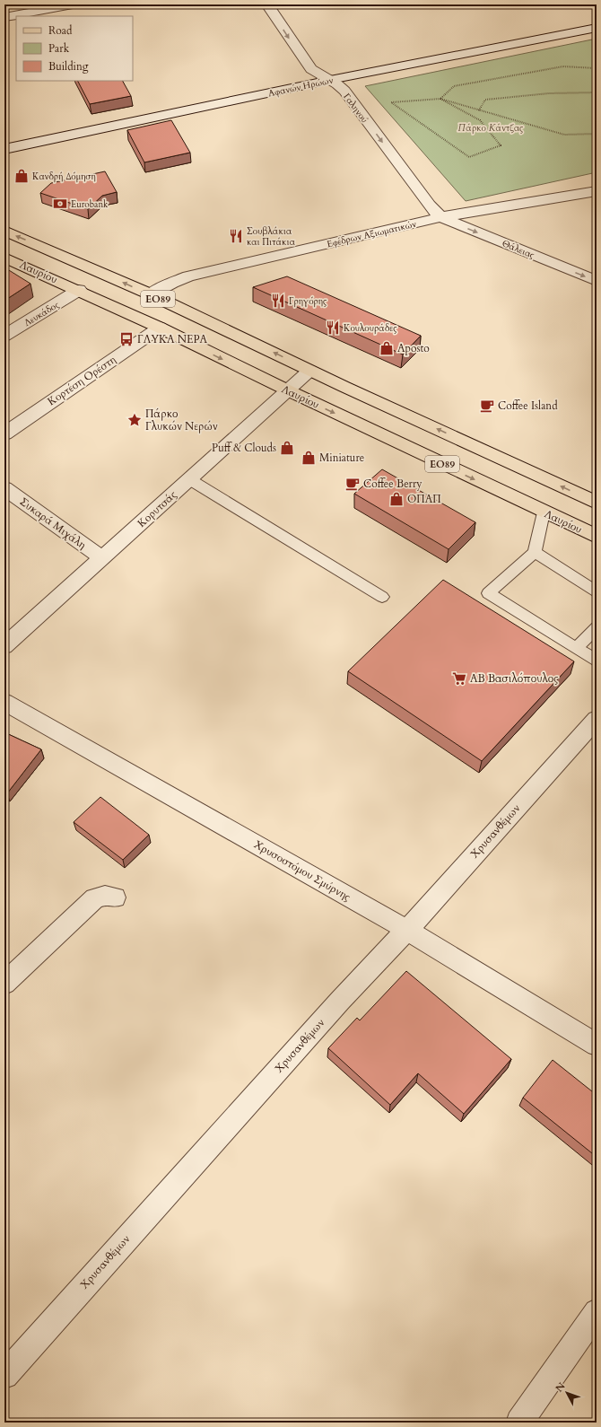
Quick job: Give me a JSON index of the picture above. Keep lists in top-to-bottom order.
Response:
{
  "streets": {
    "main road": ["Λαυρίου", "ΕΟ89"],
    "street": [
      "Αφανών Ηρώων",
      "Γαληνού",
      "Εφέδρων Αξιωματικών",
      "Θάλειας",
      "Λευκάδος",
      "Κορτέση Ορέστη",
      "Κορυτσάς",
      "Συκαρά Μιχάλη",
      "Χρυσανθέμων",
      "Χρυσοστόμου Σμύρνης"
    ]
  },
  "crossings": [
    ["Αφανών Ηρώων", "Γαληνού"],
    ["Γαληνού", "Εφέδρων Αξιωματικών"],
    ["Γαληνού", "Θάλειας"],
    ["Εφέδρων Αξιωματικών", "Θάλειας"],
    ["Εφέδρων Αξιωματικών", "ΕΟ89"],
    ["Λαυρίου", "Λευκάδος"],
    ["Λαυρίου", "Κορτέση Ορέστη"],
    ["Λαυρίου", "Κορυτσάς"],
    ["ΕΟ89", "Κορυτσάς"],
    ["Κορυτσάς", "Συκαρά Μιχάλη"],
    ["Χρυσανθέμων", "Χρυσοστόμου Σμύρνης"]
  ],
  "one_way": ["Γαληνού", "Θάλειας"],
  "parks": ["Πάρκο Κάντζας"],
  "places": {
    "shop": [
      "Κανδρή Δόμηση",
      "Aposto",
      "Puff & Clouds",
      "Miniature",
      "ΟΠΑΠ"
    ],
    "bank": ["Eurobank"],
    "restaurant": ["Σουβλάκια και Πιτάκια", "Γρηγόρης", "Κουλουράδες"],
    "bus stop": ["ΓΛΥΚΑ ΝΕΡΑ"],
    "cafe": ["Coffee Island", "Coffee Berry"],
    "place": ["Πάρκο Γλυκών Νερών"],
    "supermarket": ["ΑΒ Βασιλόπουλος"]
  },
  "legend": ["Road", "Park", "Building"],
  "north": "top left"
}
